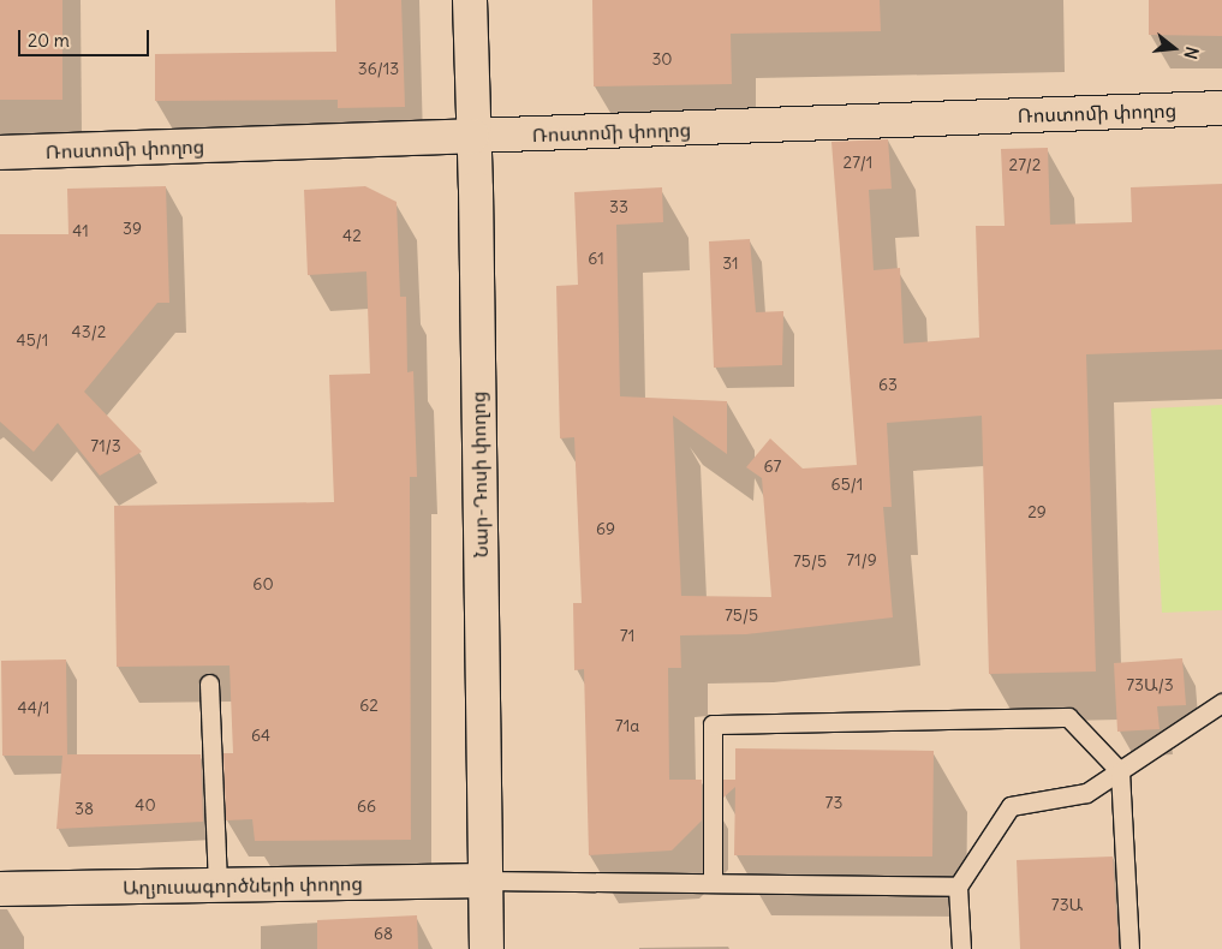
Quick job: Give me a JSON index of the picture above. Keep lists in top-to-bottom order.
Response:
{
  "streets": {
    "street": ["Ռոստոմի փողոց", "Նար-Դոսի փողոց", "Աղյուսագործների փողոց"]
  },
  "crossings": [
    ["Ռոստոմի փողոց", "Նար-Դոսի փողոց"],
    ["Նար-Դոսի փողոց", "Աղյուսագործների փողոց"]
  ],
  "house_numbers": [
    "30",
    "36/13",
    "27/1",
    "27/2",
    "33",
    "39",
    "41",
    "42",
    "61",
    "31",
    "43/2",
    "45/1",
    "63",
    "71/3",
    "67",
    "65/1",
    "29",
    "69",
    "71/9",
    "75/5",
    "60",
    "75/5",
    "71",
    "73Ա/3",
    "62",
    "44/1",
    "71a",
    "64",
    "73",
    "40",
    "66",
    "38",
    "73Ա",
    "68"
  ],
  "scale_bar": "20 m",
  "north": "right"
}
